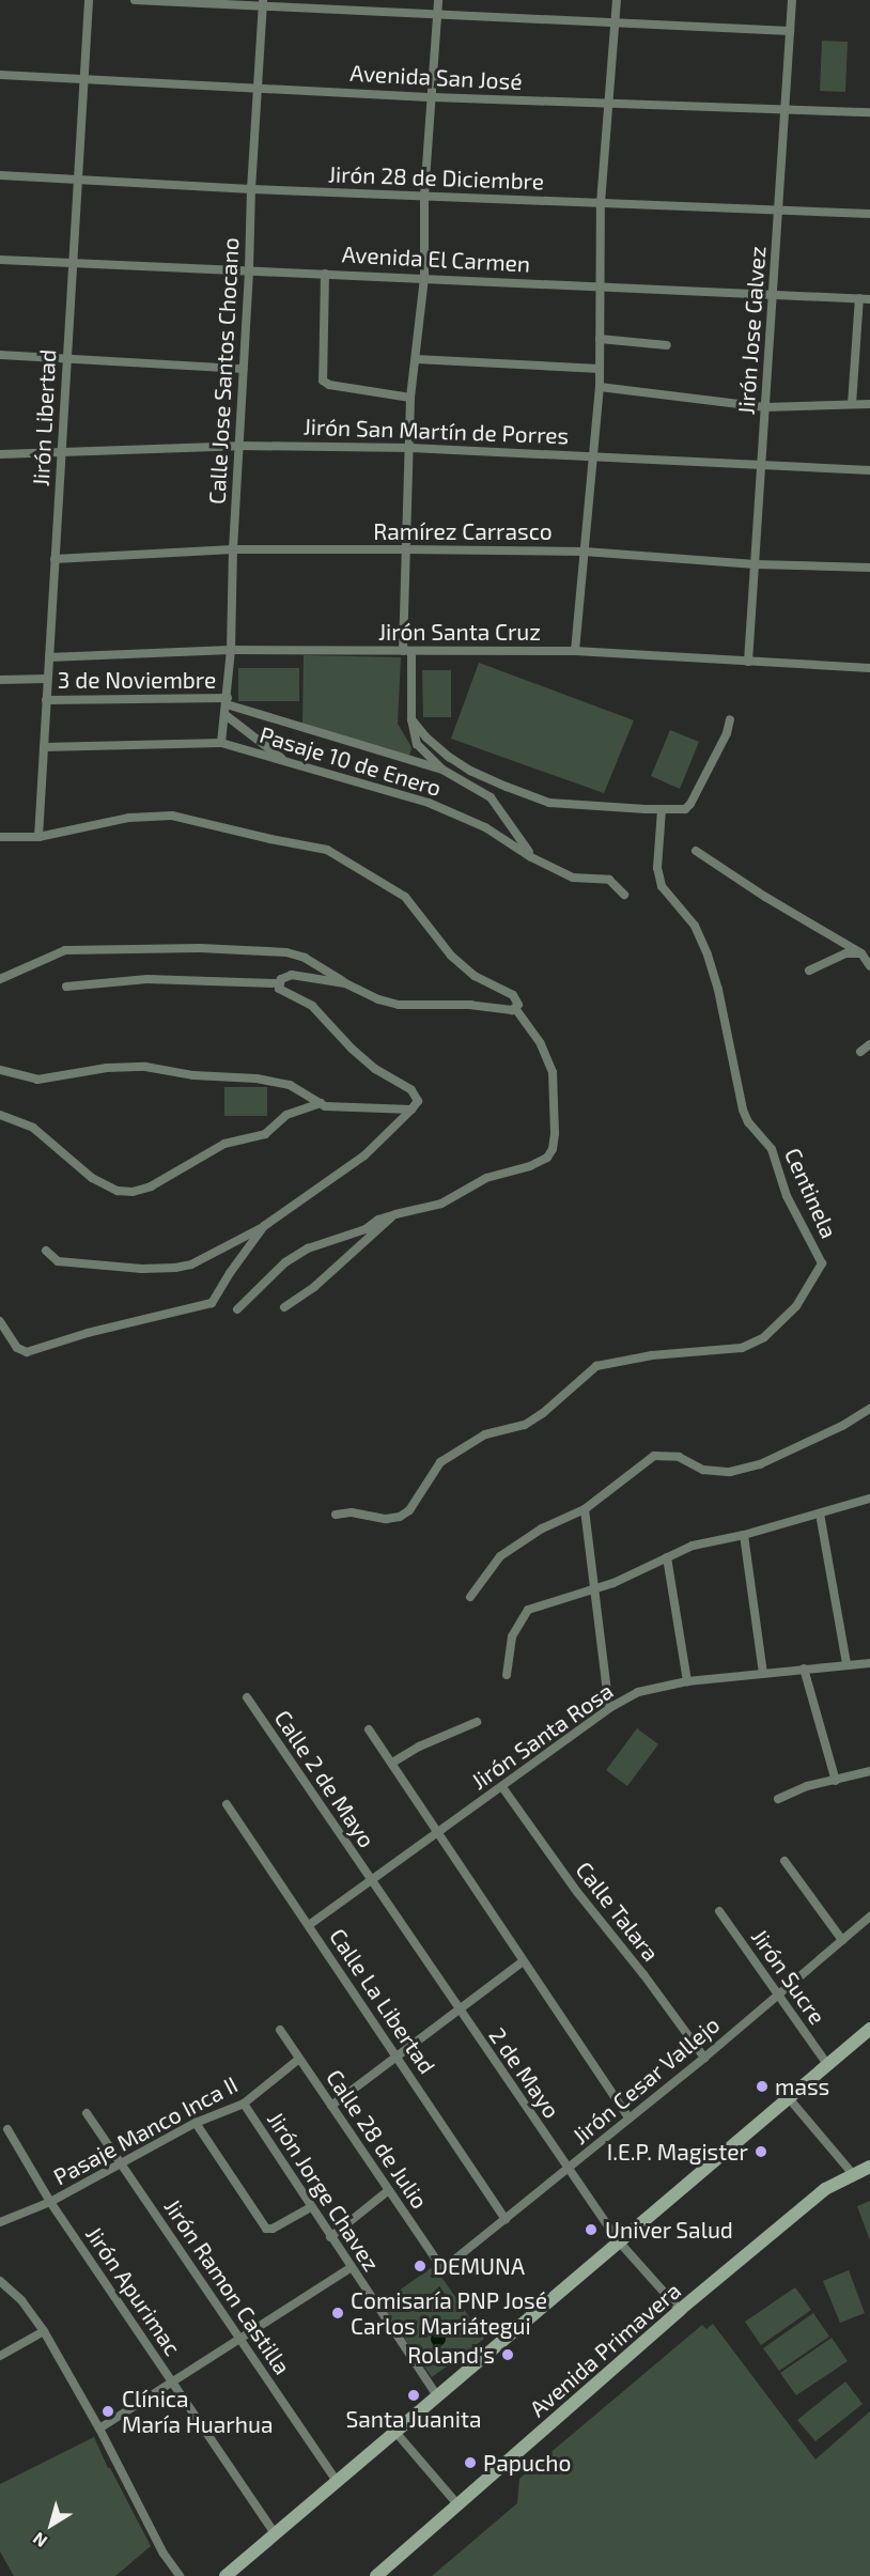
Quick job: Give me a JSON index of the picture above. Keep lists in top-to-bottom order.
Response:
{
  "streets": {
    "main road": ["Avenida Primavera"],
    "street": [
      "Avenida San José",
      "Jirón 28 de Diciembre",
      "Avenida El Carmen",
      "Jirón Jose Galvez",
      "Calle Jose Santos Chocano",
      "Jirón Libertad",
      "Jirón San Martín de Porres",
      "Ramírez Carrasco",
      "Jirón Santa Cruz",
      "3 de Noviembre",
      "Pasaje 10 de Enero",
      "Centinela",
      "Jirón Santa Rosa",
      "Calle 2 de Mayo",
      "Calle Talara",
      "Jirón Sucre",
      "Calle La Libertad",
      "2 de Mayo",
      "Jirón Cesar Vallejo",
      "Pasaje Manco Inca II",
      "Calle 28 de Julio",
      "Jirón Jorge Chavez",
      "Jirón Ramon Castilla",
      "Jirón Apurimac"
    ]
  },
  "crossings": [
    ["Avenida San José", "Jirón Jose Galvez"],
    ["Avenida San José", "Calle Jose Santos Chocano"],
    ["Avenida San José", "Jirón Libertad"],
    ["Jirón 28 de Diciembre", "Jirón Jose Galvez"],
    ["Jirón 28 de Diciembre", "Calle Jose Santos Chocano"],
    ["Jirón 28 de Diciembre", "Jirón Libertad"],
    ["Avenida El Carmen", "Jirón Jose Galvez"],
    ["Avenida El Carmen", "Calle Jose Santos Chocano"],
    ["Avenida El Carmen", "Jirón Libertad"],
    ["Jirón Jose Galvez", "Jirón San Martín de Porres"],
    ["Jirón Jose Galvez", "Ramírez Carrasco"],
    ["Jirón Jose Galvez", "Jirón Santa Cruz"],
    ["Calle Jose Santos Chocano", "Jirón San Martín de Porres"],
    ["Calle Jose Santos Chocano", "Ramírez Carrasco"],
    ["Calle Jose Santos Chocano", "Jirón Santa Cruz"],
    ["Calle Jose Santos Chocano", "3 de Noviembre"],
    ["Calle Jose Santos Chocano", "Pasaje 10 de Enero"],
    ["Jirón Libertad", "Jirón San Martín de Porres"],
    ["Jirón Libertad", "Ramírez Carrasco"],
    ["Jirón Libertad", "Jirón Santa Cruz"],
    ["Jirón Libertad", "3 de Noviembre"],
    ["Jirón Libertad", "Pasaje 10 de Enero"],
    ["Jirón Santa Rosa", "Calle 2 de Mayo"],
    ["Jirón Santa Rosa", "Calle Talara"],
    ["Jirón Santa Rosa", "Calle La Libertad"],
    ["Jirón Santa Rosa", "2 de Mayo"],
    ["Calle 2 de Mayo", "2 de Mayo"],
    ["Calle Talara", "Jirón Cesar Vallejo"],
    ["Jirón Sucre", "Jirón Cesar Vallejo"],
    ["Calle La Libertad", "Jirón Cesar Vallejo"],
    ["2 de Mayo", "Jirón Cesar Vallejo"],
    ["2 de Mayo", "Avenida Primavera"],
    ["Jirón Cesar Vallejo", "Calle 28 de Julio"],
    ["Pasaje Manco Inca II", "Calle 28 de Julio"],
    ["Pasaje Manco Inca II", "Jirón Jorge Chavez"],
    ["Pasaje Manco Inca II", "Jirón Ramon Castilla"],
    ["Pasaje Manco Inca II", "Jirón Apurimac"]
  ],
  "places": [
    "mass",
    "I.E.P. Magister",
    "Univer Salud",
    "DEMUNA",
    "Comisaría PNP José Carlos Mariátegui",
    "Roland's",
    "Santa Juanita",
    "Clínica María Huarhua",
    "Papucho"
  ],
  "north": "bottom left"
}
